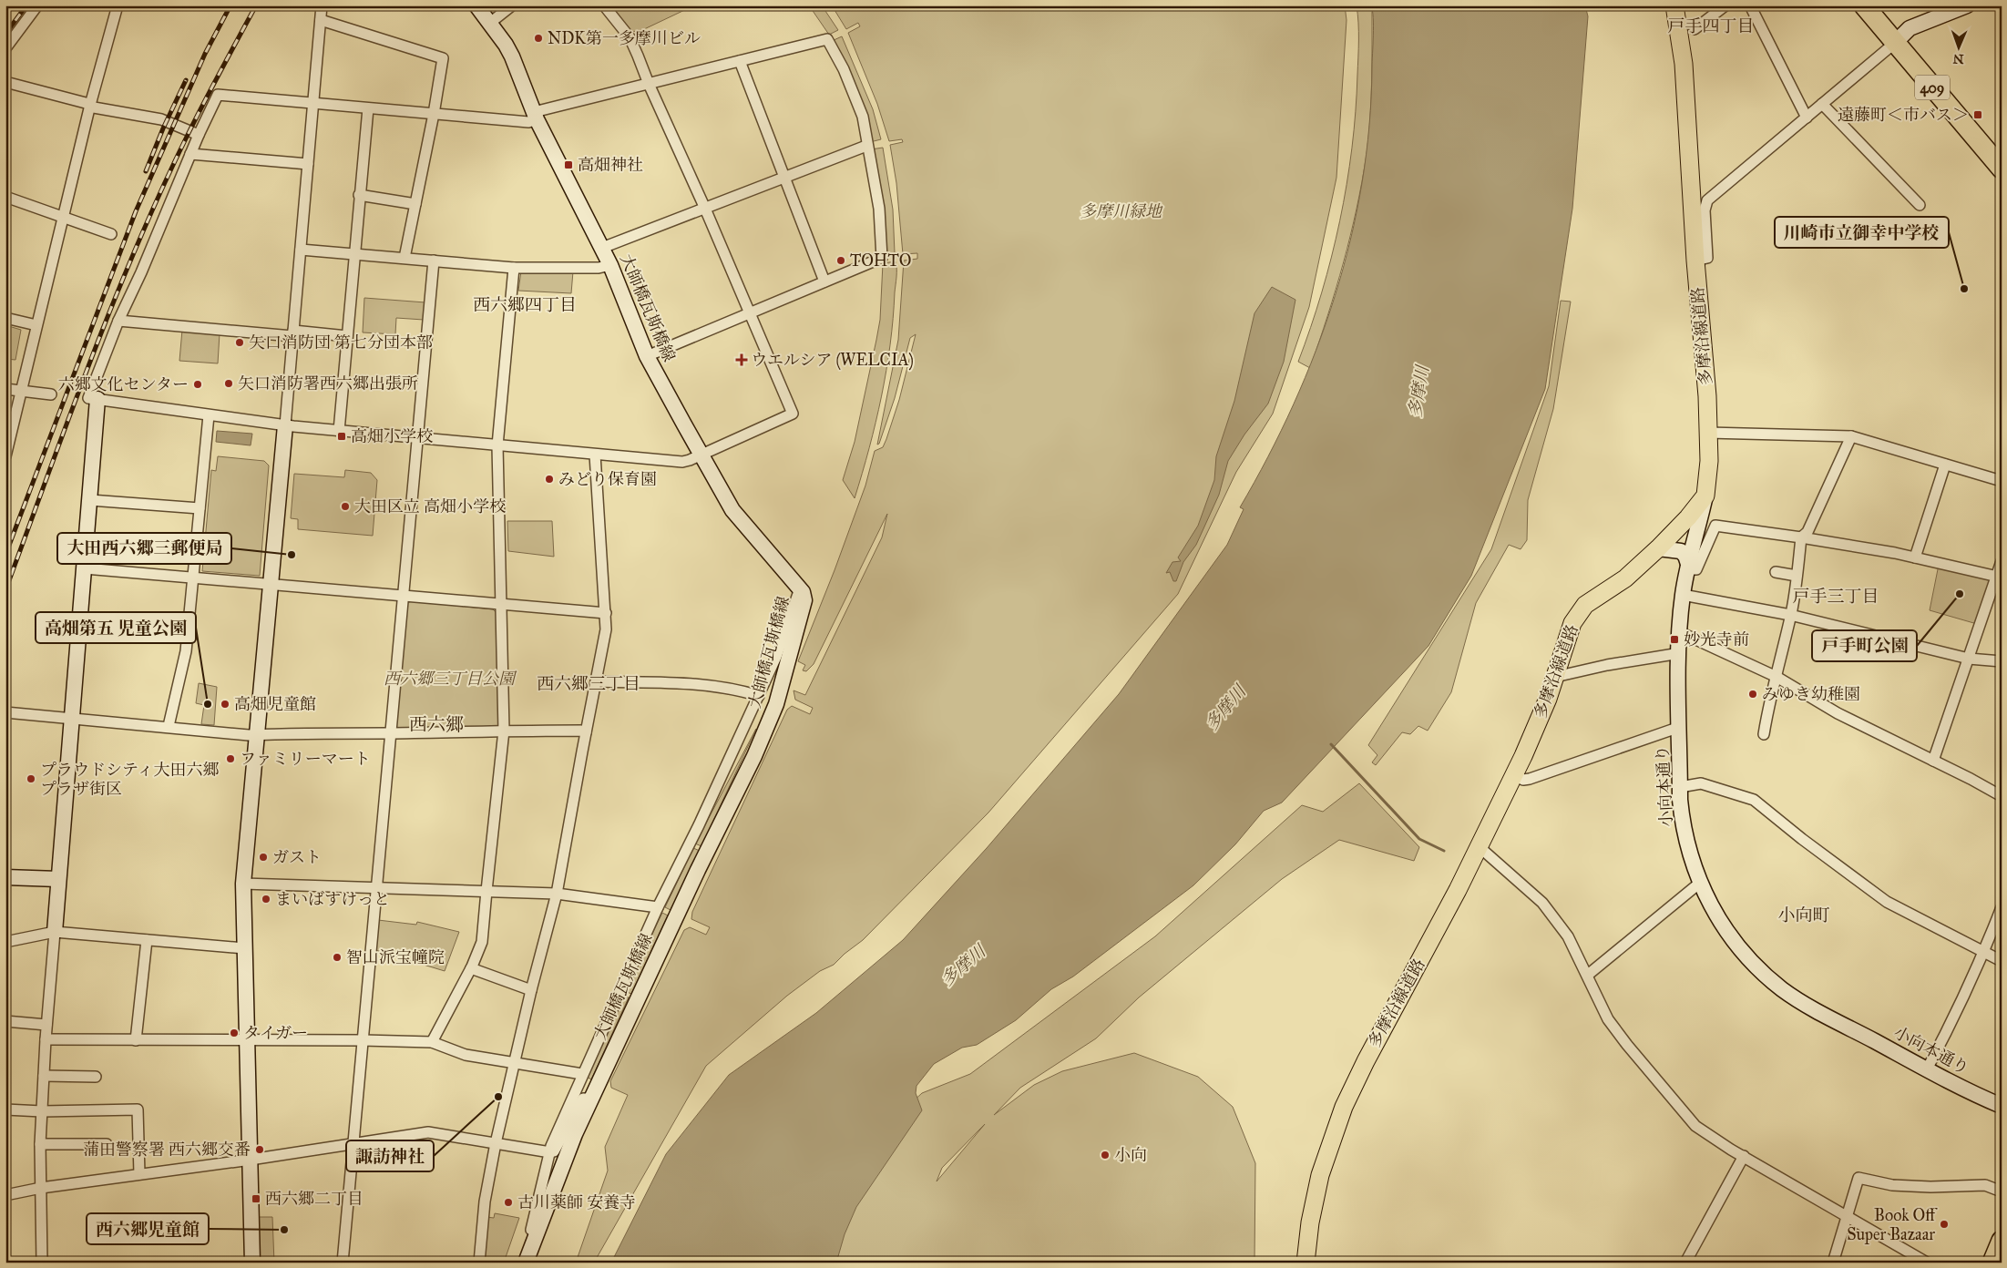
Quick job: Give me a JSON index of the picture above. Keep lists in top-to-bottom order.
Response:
{
  "streets": {
    "highway": ["409"],
    "main road": ["多摩沿線道路"],
    "street": ["大師橋瓦斯橋線", "小向本通り"]
  },
  "crossings": [
    ["多摩沿線道路", "小向本通り"]
  ],
  "districts": [
    "戸手四丁目",
    "西六郷四丁目",
    "戸手三丁目",
    "西六郷三丁目",
    "西六郷",
    "小向町"
  ],
  "water": ["多摩川"],
  "parks": ["多摩川緑地", "西六郷三丁目公園"],
  "places": {
    "other": [
      "NDK第一多摩川ビル",
      "TOHTO",
      "川崎市立御幸中学校",
      "矢口消防団 第七分団本部",
      "矢口消防署西六郷出張所",
      "六郷文化センター",
      "みどり保育園",
      "大田区立 高畑小学校",
      "大田西六郷三郵便局",
      "戸手町公園",
      "みゆき幼稚園",
      "高畑第五 児童公園",
      "高畑児童館",
      "ファミリーマート",
      "プラウドシティ大田六郷 プラザ街区",
      "ガスト",
      "まいばすけっと",
      "智山派宝幢院",
      "タイガー",
      "諏訪神社",
      "蒲田警察署 西六郷交番",
      "小向",
      "古川薬師 安養寺",
      "Book Off Super Bazaar",
      "西六郷児童館"
    ],
    "transit": [
      "遠藤町＜市バス＞",
      "高畑神社",
      "高畑小学校",
      "妙光寺前",
      "西六郷二丁目"
    ],
    "health": ["ウエルシア (WELCIA)"]
  },
  "north": "bottom"
}
